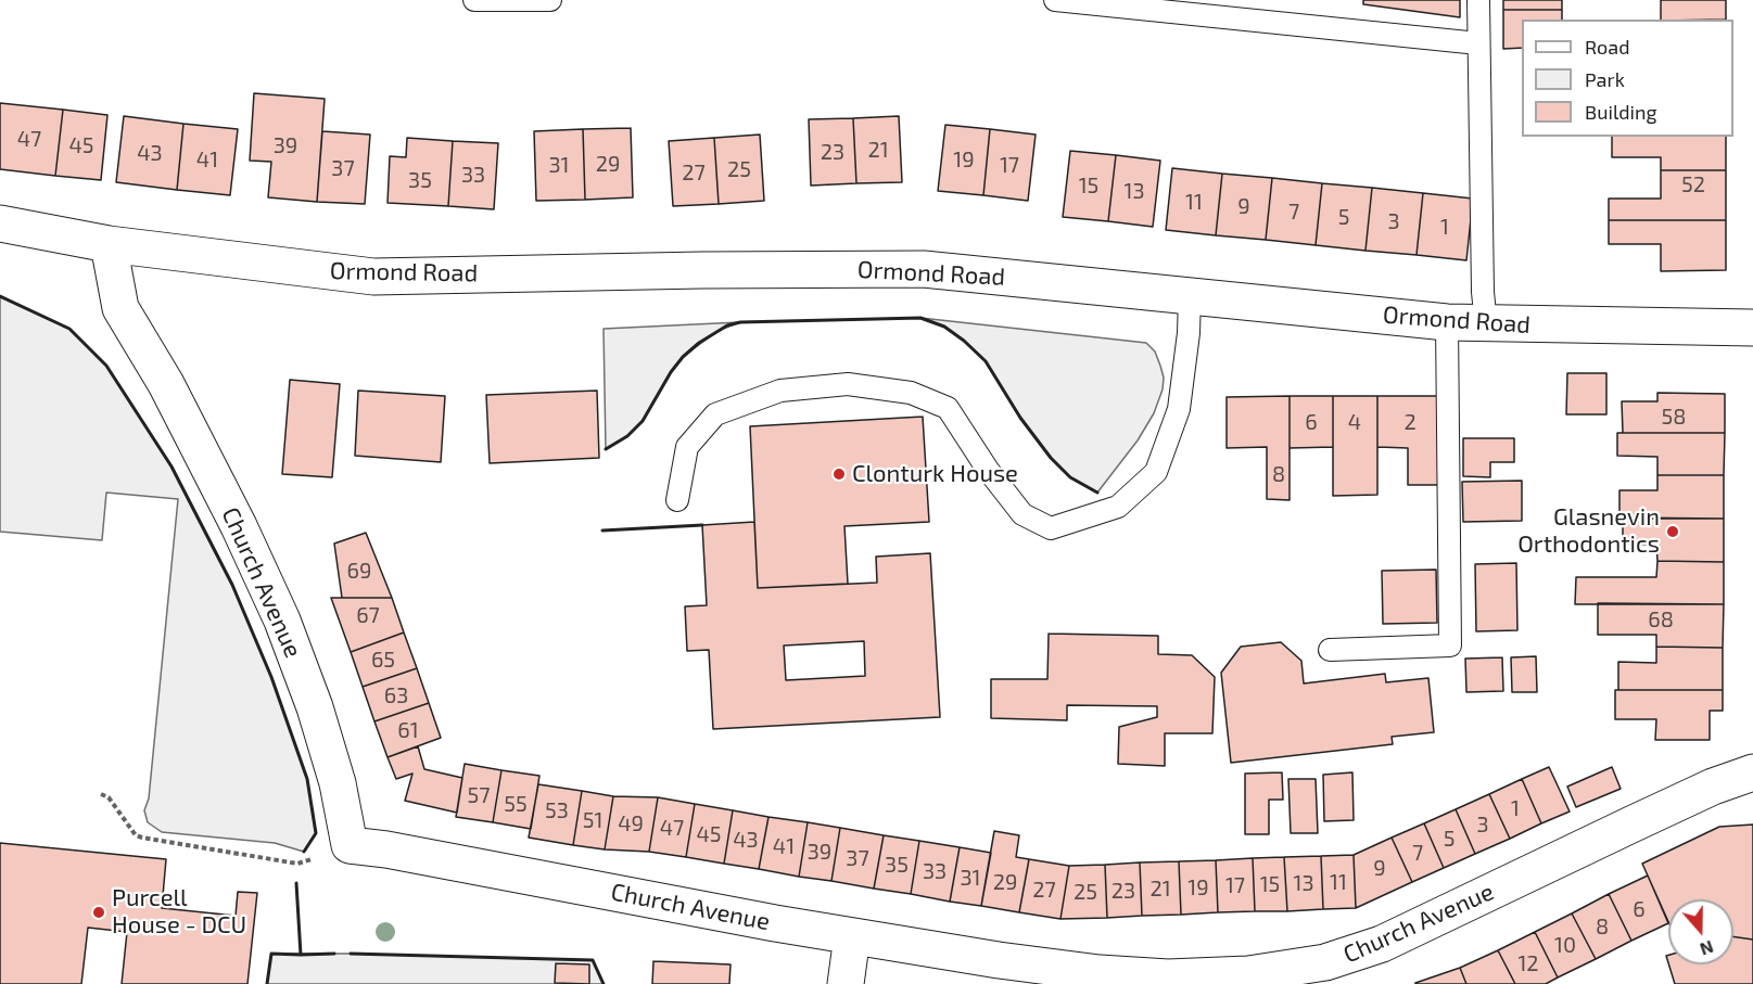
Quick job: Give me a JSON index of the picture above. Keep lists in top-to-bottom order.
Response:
{
  "streets": {
    "street": ["Ormond Road", "Church Avenue"]
  },
  "crossings": [
    ["Ormond Road", "Church Avenue"]
  ],
  "places": ["Clonturk House", "Glasnevin Orthodontics", "Purcell House - DCU"],
  "house_numbers": [
    "47",
    "45",
    "39",
    "21",
    "23",
    "43",
    "41",
    "19",
    "29",
    "31",
    "17",
    "37",
    "25",
    "27",
    "33",
    "35",
    "52",
    "15",
    "13",
    "11",
    "9",
    "7",
    "5",
    "3",
    "1",
    "58",
    "6",
    "4",
    "2",
    "8",
    "69",
    "67",
    "68",
    "65",
    "63",
    "61",
    "57",
    "55",
    "1",
    "53",
    "51",
    "49",
    "3",
    "47",
    "45",
    "5",
    "43",
    "41",
    "39",
    "7",
    "37",
    "35",
    "9",
    "33",
    "31",
    "29",
    "11",
    "13",
    "15",
    "17",
    "19",
    "21",
    "27",
    "23",
    "25",
    "6",
    "8",
    "10",
    "12"
  ],
  "legend": ["Road", "Park", "Building"],
  "north": "bottom"
}
